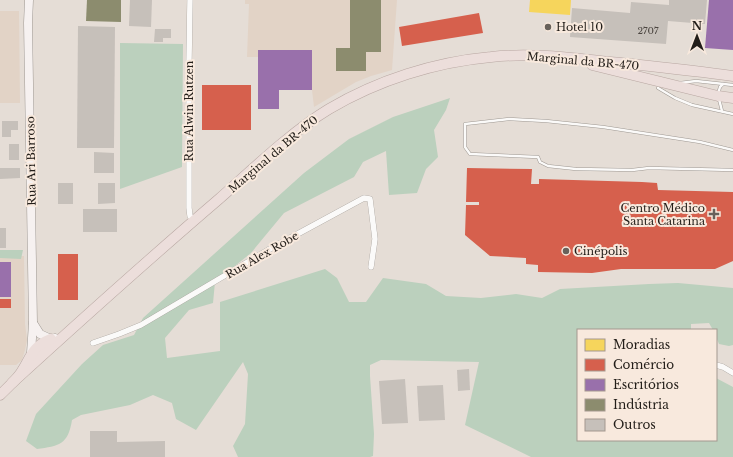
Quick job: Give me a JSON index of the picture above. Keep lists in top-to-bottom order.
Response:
{
  "streets": {
    "highway": ["Marginal da BR-470"],
    "street": ["Rua Alwin Rutzen", "Rua Ari Barroso", "Rua Alex Robe"]
  },
  "crossings": [
    ["Marginal da BR-470", "Rua Alwin Rutzen"]
  ],
  "places": {
    "other": ["Hotel 10", "Cinépolis"],
    "health": ["Centro Médico Santa Catarina"]
  },
  "house_numbers": ["2707"],
  "legend": [
    "Moradias",
    "Comércio",
    "Escritórios",
    "Indústria",
    "Outros"
  ],
  "north": "top"
}
